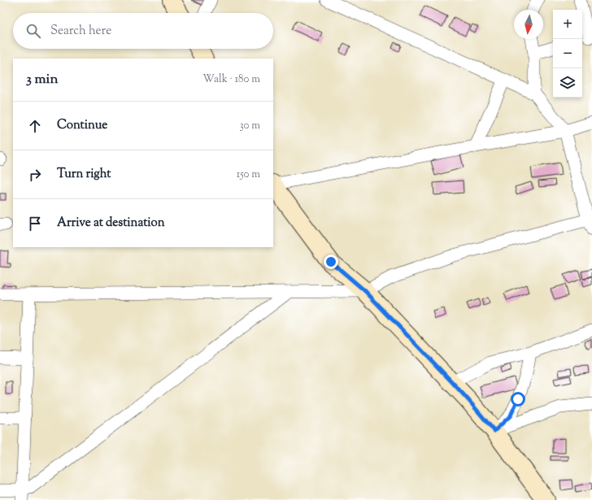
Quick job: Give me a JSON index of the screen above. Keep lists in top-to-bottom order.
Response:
{
  "north": "bottom",
  "page": {
    "map_buttons": ["+", "−"],
    "search": "Search here",
    "heading": ["3 min", "Walk · 180 m"],
    "list": [
      ["Continue", "30 m"],
      ["Turn right", "150 m"],
      "Arrive at destination"
    ]
  }
}
